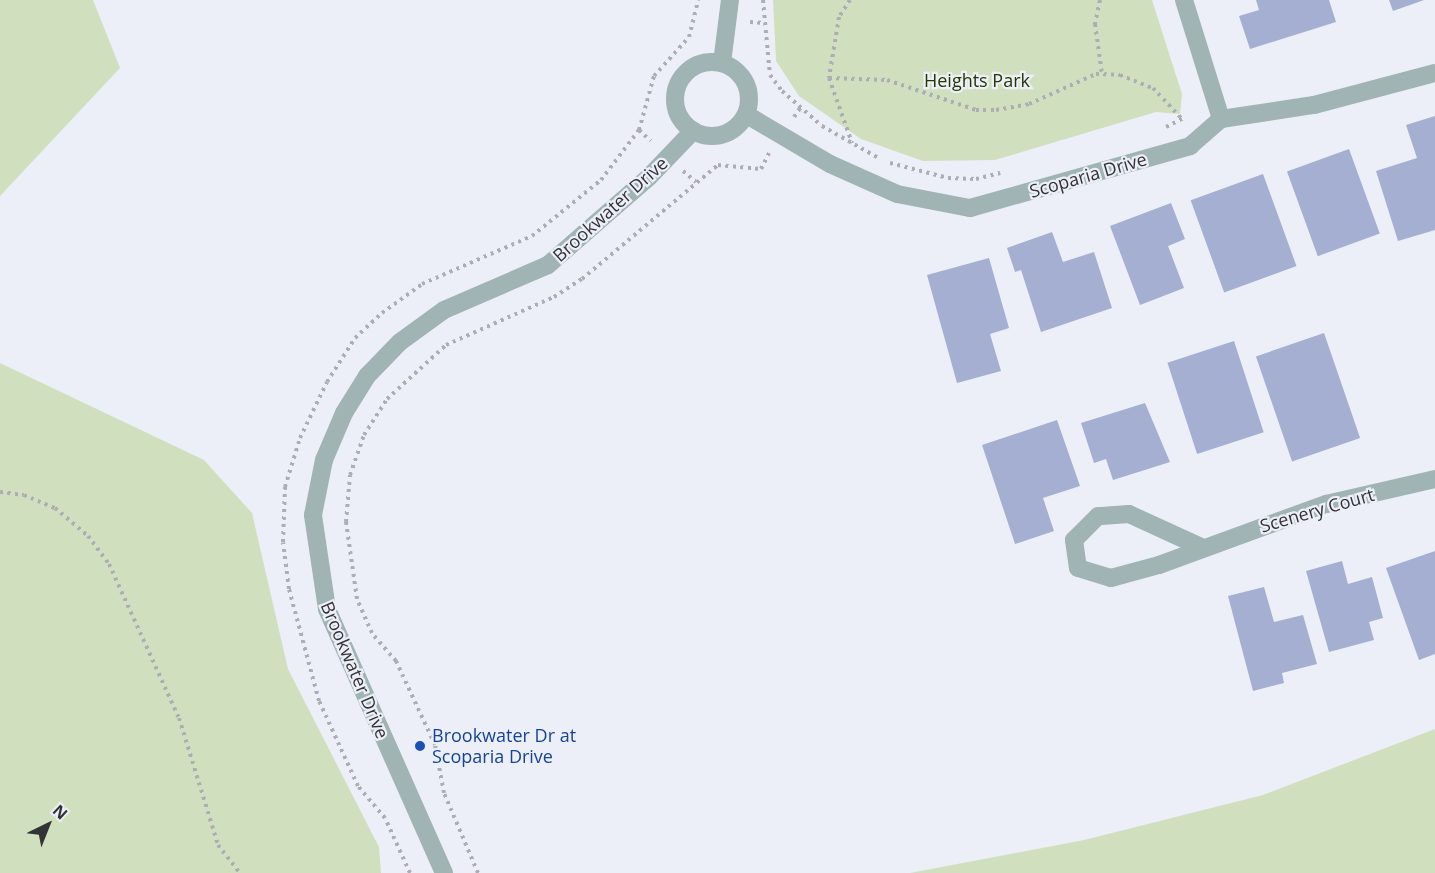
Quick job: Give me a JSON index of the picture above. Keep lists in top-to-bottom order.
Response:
{
  "streets": {
    "street": ["Scoparia Drive", "Brookwater Drive", "Scenery Court"]
  },
  "crossings": [
    ["Scoparia Drive", "Brookwater Drive"]
  ],
  "parks": ["Heights Park"],
  "places": ["Brookwater Dr at Scoparia Drive"],
  "north": "top right"
}
